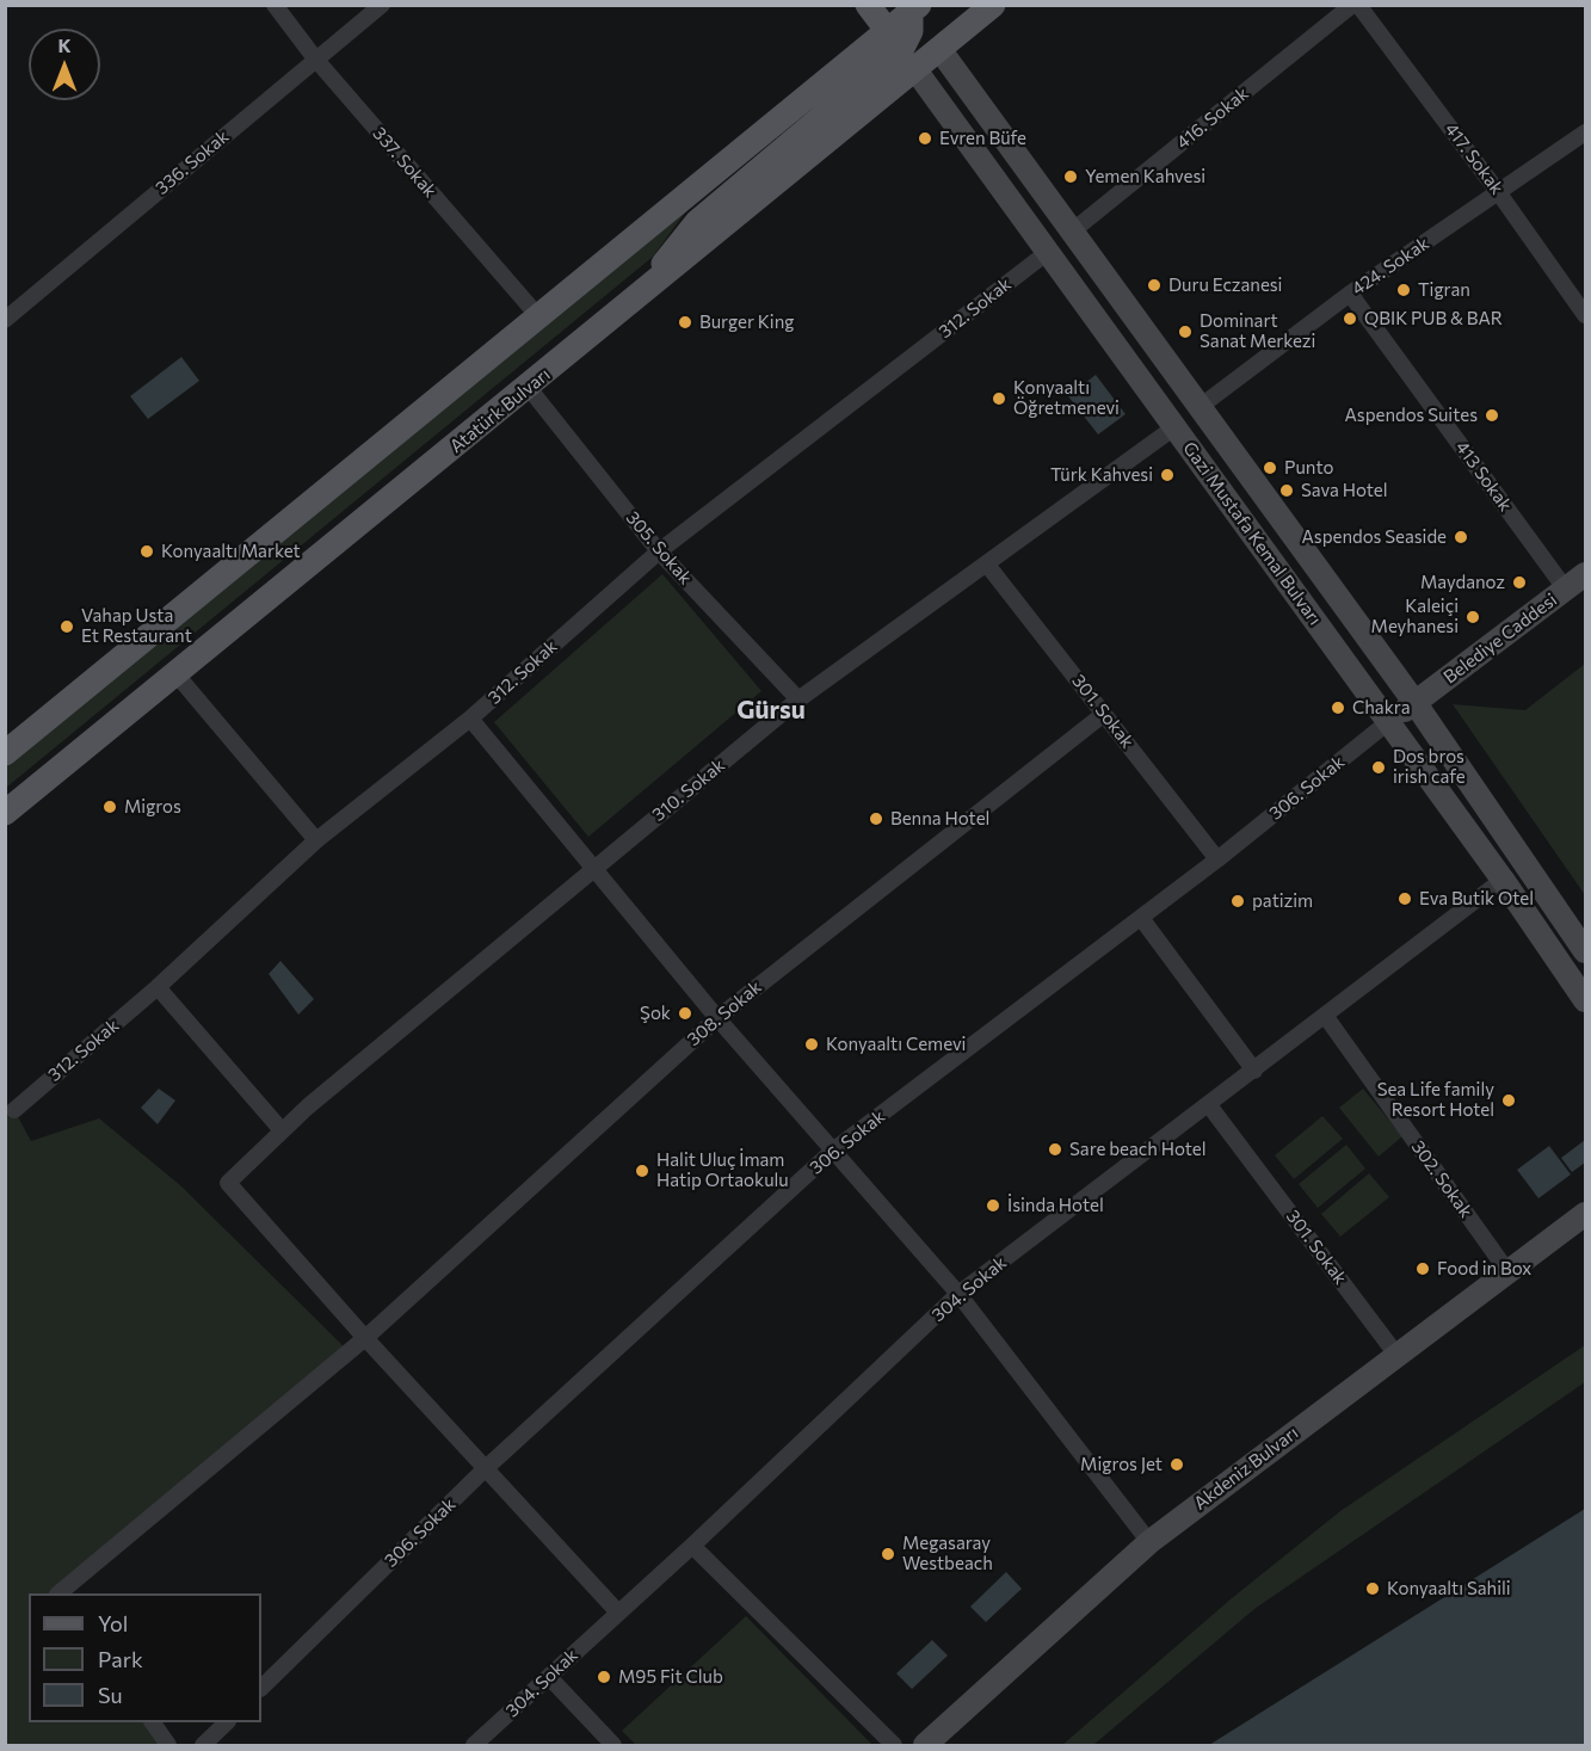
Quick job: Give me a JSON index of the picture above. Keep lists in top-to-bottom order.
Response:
{
  "streets": {
    "main road": [
      "Atatürk Bulvarı",
      "Gazi Mustafa Kemal Bulvarı",
      "Belediye Caddesi",
      "306. Sokak",
      "Akdeniz Bulvarı"
    ],
    "street": [
      "416. Sokak",
      "417. Sokak",
      "336. Sokak",
      "337. Sokak",
      "424. Sokak",
      "312. Sokak",
      "413 Sokak",
      "305. Sokak",
      "301. Sokak",
      "310. Sokak",
      "308. Sokak",
      "302. Sokak",
      "304. Sokak"
    ]
  },
  "crossings": [
    ["416. Sokak", "Gazi Mustafa Kemal Bulvarı"],
    ["417. Sokak", "424. Sokak"],
    ["336. Sokak", "337. Sokak"],
    ["424. Sokak", "413 Sokak"],
    ["424. Sokak", "Gazi Mustafa Kemal Bulvarı"],
    ["312. Sokak", "Gazi Mustafa Kemal Bulvarı"],
    ["312. Sokak", "305. Sokak"],
    ["Atatürk Bulvarı", "Gazi Mustafa Kemal Bulvarı"],
    ["Atatürk Bulvarı", "305. Sokak"],
    ["413 Sokak", "Belediye Caddesi"],
    ["Gazi Mustafa Kemal Bulvarı", "Belediye Caddesi"],
    ["Gazi Mustafa Kemal Bulvarı", "306. Sokak"],
    ["Gazi Mustafa Kemal Bulvarı", "310. Sokak"],
    ["Gazi Mustafa Kemal Bulvarı", "304. Sokak"],
    ["305. Sokak", "310. Sokak"],
    ["Belediye Caddesi", "306. Sokak"],
    ["301. Sokak", "306. Sokak"],
    ["301. Sokak", "310. Sokak"],
    ["301. Sokak", "308. Sokak"],
    ["301. Sokak", "304. Sokak"],
    ["301. Sokak", "Akdeniz Bulvarı"],
    ["310. Sokak", "308. Sokak"],
    ["302. Sokak", "304. Sokak"],
    ["302. Sokak", "Akdeniz Bulvarı"]
  ],
  "districts": ["Gürsu"],
  "places": [
    "Evren Büfe",
    "Yemen Kahvesi",
    "Duru Eczanesi",
    "Tigran",
    "QBIK PUB & BAR",
    "Burger King",
    "Dominart Sanat Merkezi",
    "Konyaaltı Öğretmenevi",
    "Aspendos Suites",
    "Punto",
    "Türk Kahvesi",
    "Sava Hotel",
    "Aspendos Seaside",
    "Konyaaltı Market",
    "Maydanoz",
    "Kaleiçi Meyhanesi",
    "Vahap Usta Et Restaurant",
    "Chakra",
    "Dos bros irish cafe",
    "Migros",
    "Benna Hotel",
    "Eva Butik Otel",
    "patizim",
    "Şok",
    "Konyaaltı Cemevi",
    "Sea Life family Resort Hotel",
    "Sare beach Hotel",
    "Halit Uluç İmam Hatip Ortaokulu",
    "İsinda Hotel",
    "Food in Box",
    "Migros Jet",
    "Megasaray Westbeach",
    "Konyaaltı Sahili",
    "M95 Fit Club"
  ],
  "legend": ["Yol", "Park", "Su"],
  "north": "top"
}
